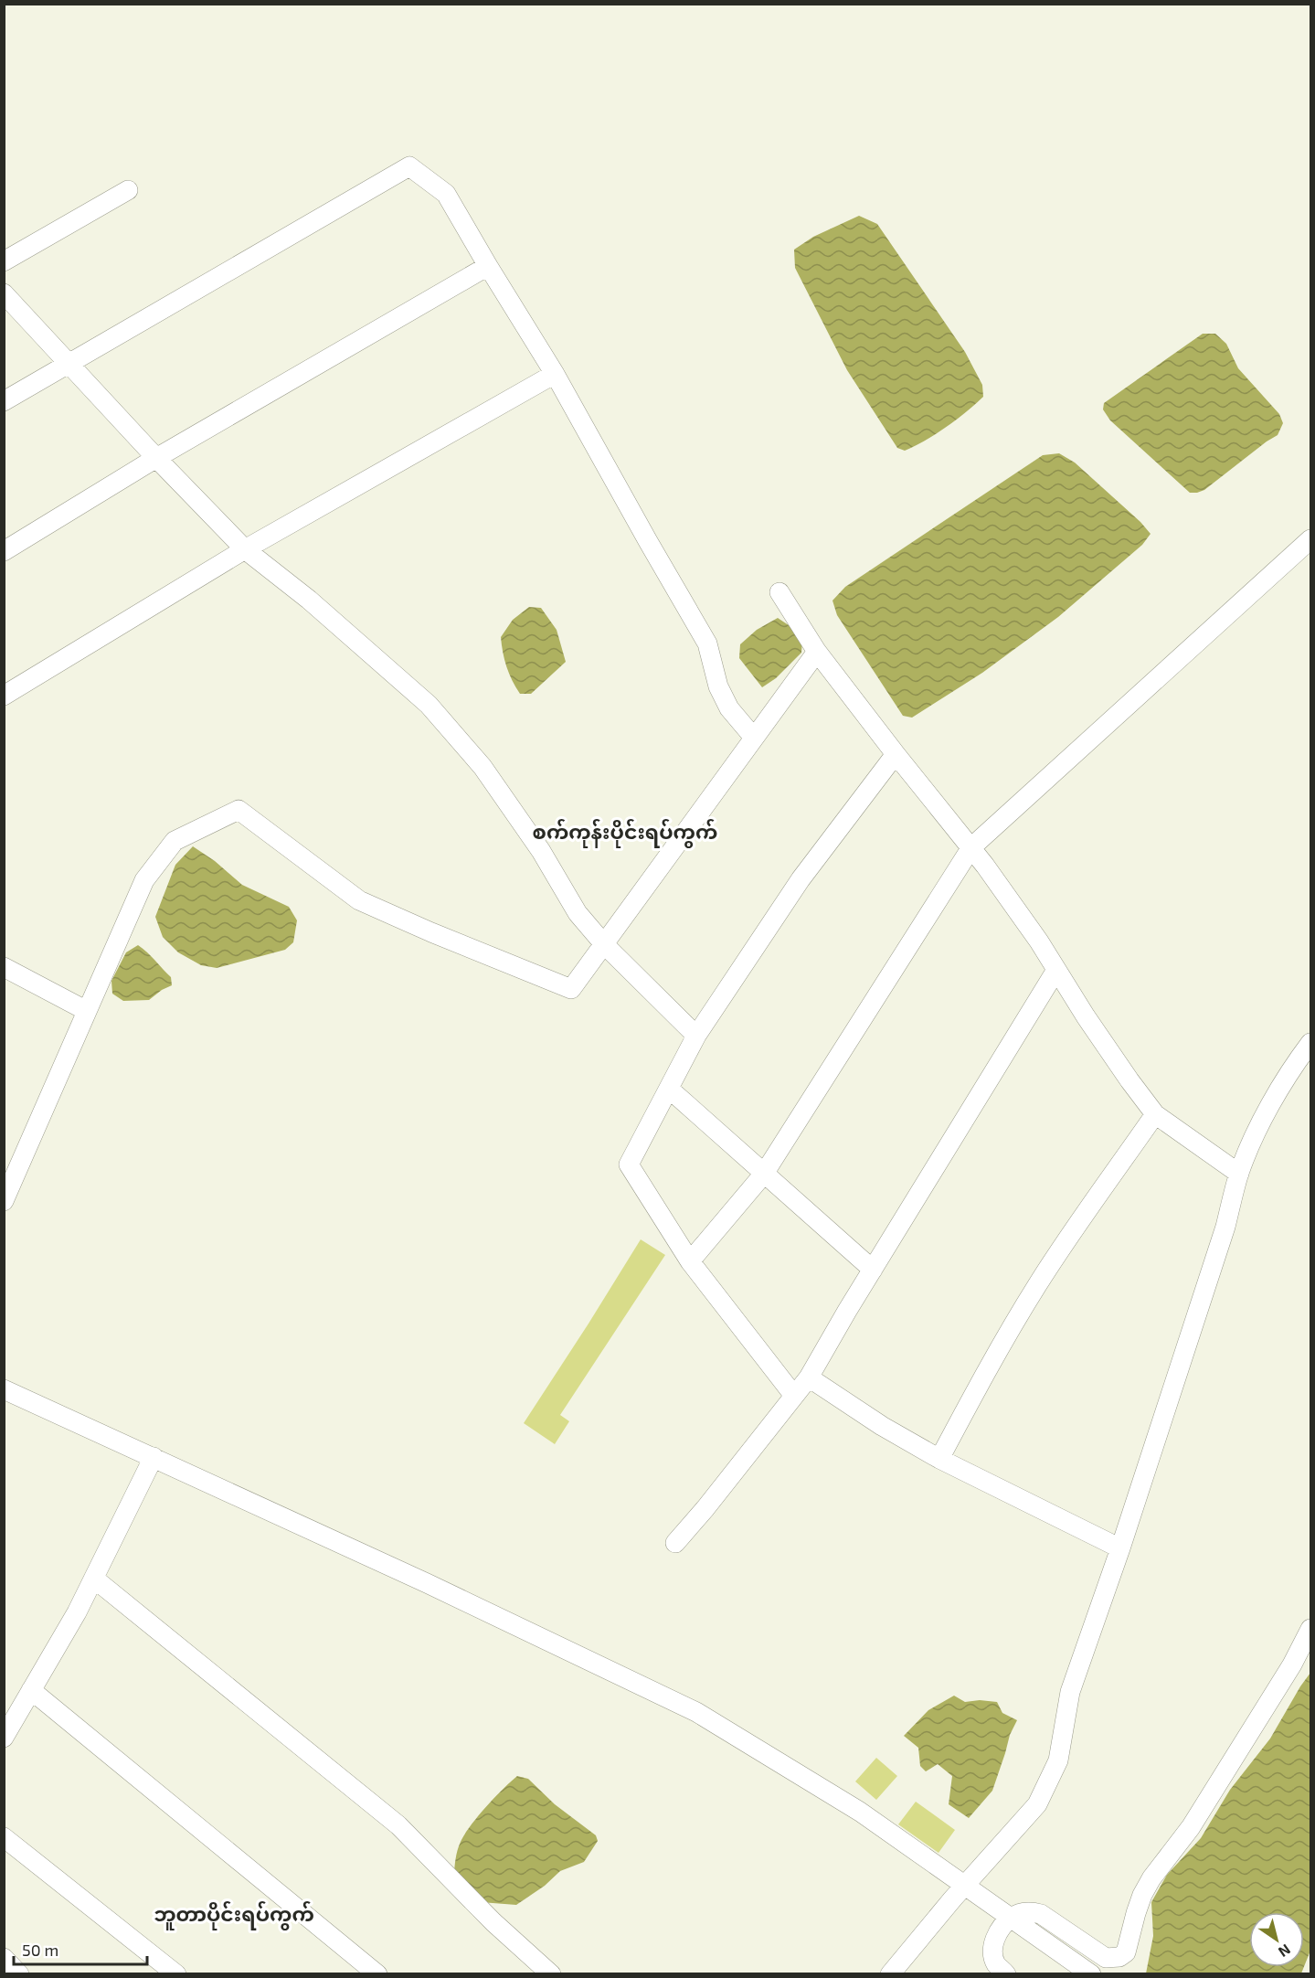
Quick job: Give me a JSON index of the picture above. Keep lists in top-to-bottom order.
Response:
{
  "districts": ["စက်ကုန်းပိုင်းရပ်ကွက်", "ဘူတာပိုင်းရပ်ကွက်"],
  "scale_bar": "50 m",
  "north": "bottom right"
}
